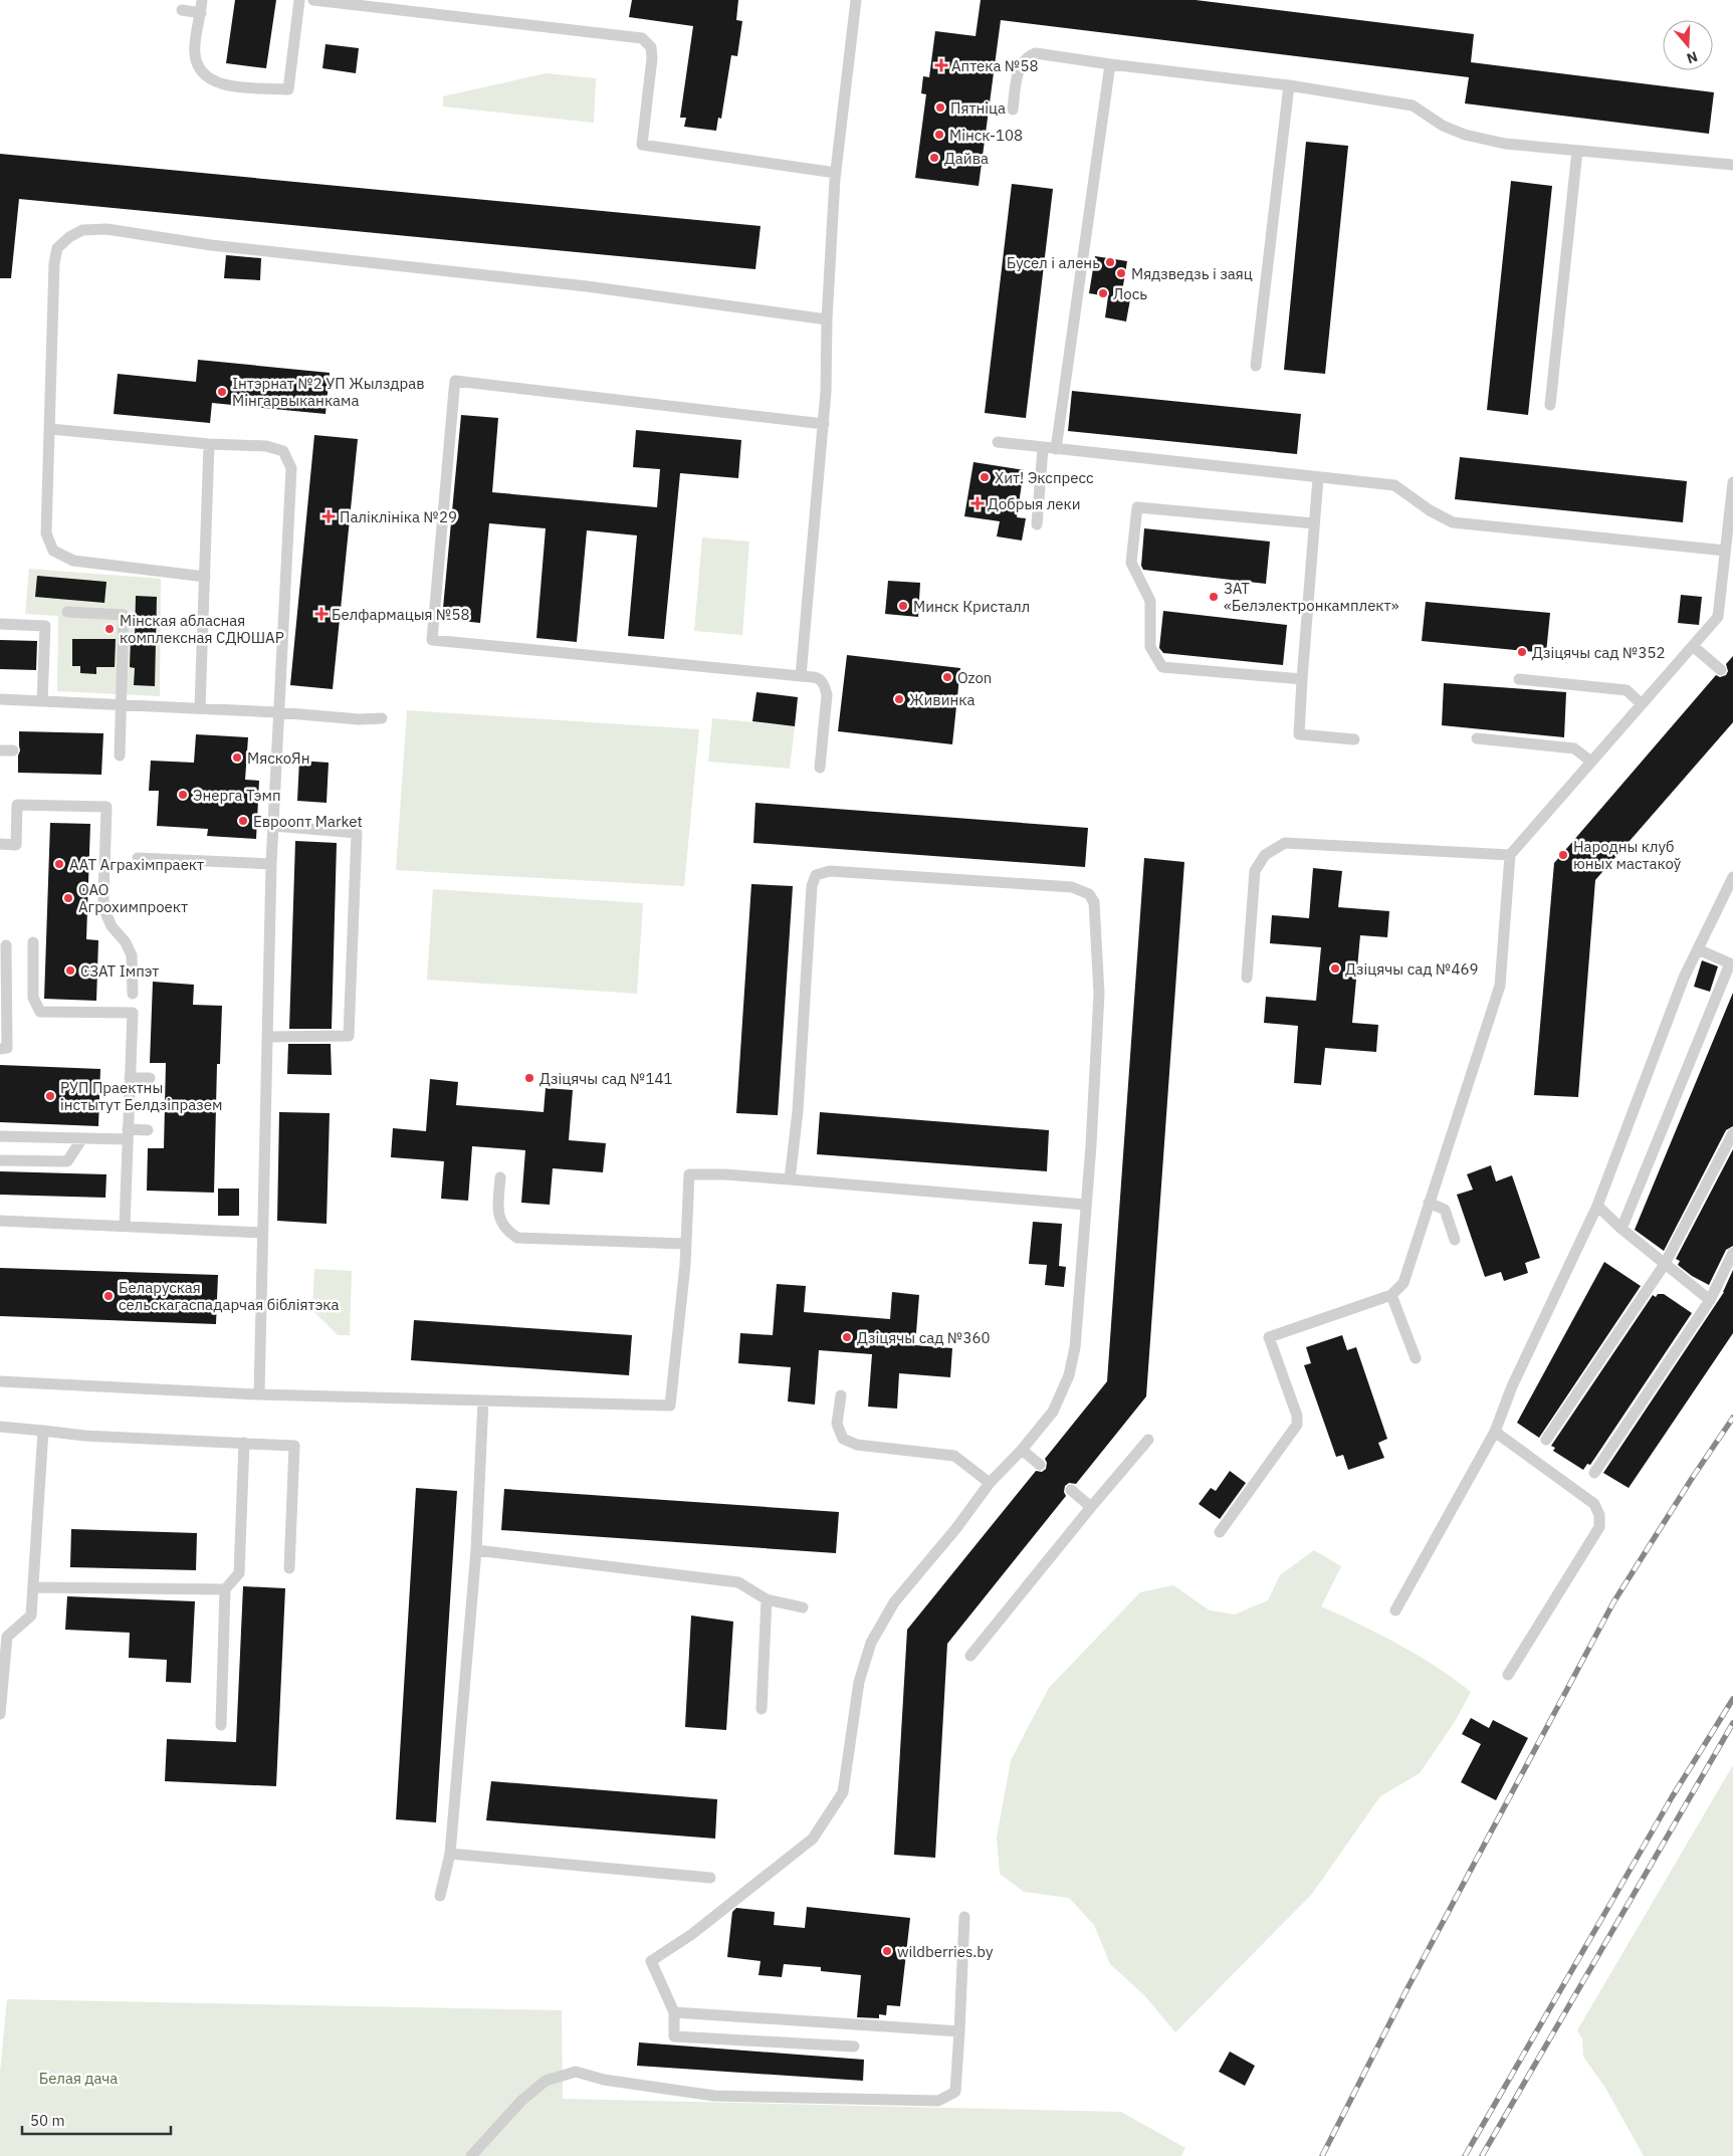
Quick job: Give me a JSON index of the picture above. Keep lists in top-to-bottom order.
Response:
{
  "parks": ["Белая дача"],
  "places": {
    "health": [
      "Аптека №58",
      "Добрыя леки",
      "Паліклініка №29",
      "Белфармацыя №58"
    ],
    "other": [
      "Пятніца",
      "Мінск-108",
      "Дайва",
      "Бусел і алень",
      "Мядзведзь і заяц",
      "Лось",
      "Інтэрнат №2 УП Жылздрав Мінгарвыканкама",
      "Хит! Экспресс",
      "ЗАТ «Белэлектронкамплект»",
      "Минск Кристалл",
      "Мінская абласная комплексная СДЮШАР",
      "Дзіцячы сад №352",
      "Ozon",
      "Живинка",
      "МяскоЯн",
      "Энерга Тэмп",
      "Евроопт Market",
      "Народны клуб юных мастакоў",
      "ААТ Аграхімпраект",
      "ОАО Агрохимпроект",
      "Дзіцячы сад №469",
      "СЗАТ Імпэт",
      "Дзіцячы сад №141",
      "РУП Праектны інстытут Белдзіпразем",
      "Беларуская сельскагаспадарчая бібліятэка",
      "Дзіцячы сад №360",
      "wildberries.by"
    ]
  },
  "scale_bar": "50 m",
  "north": "bottom"
}
